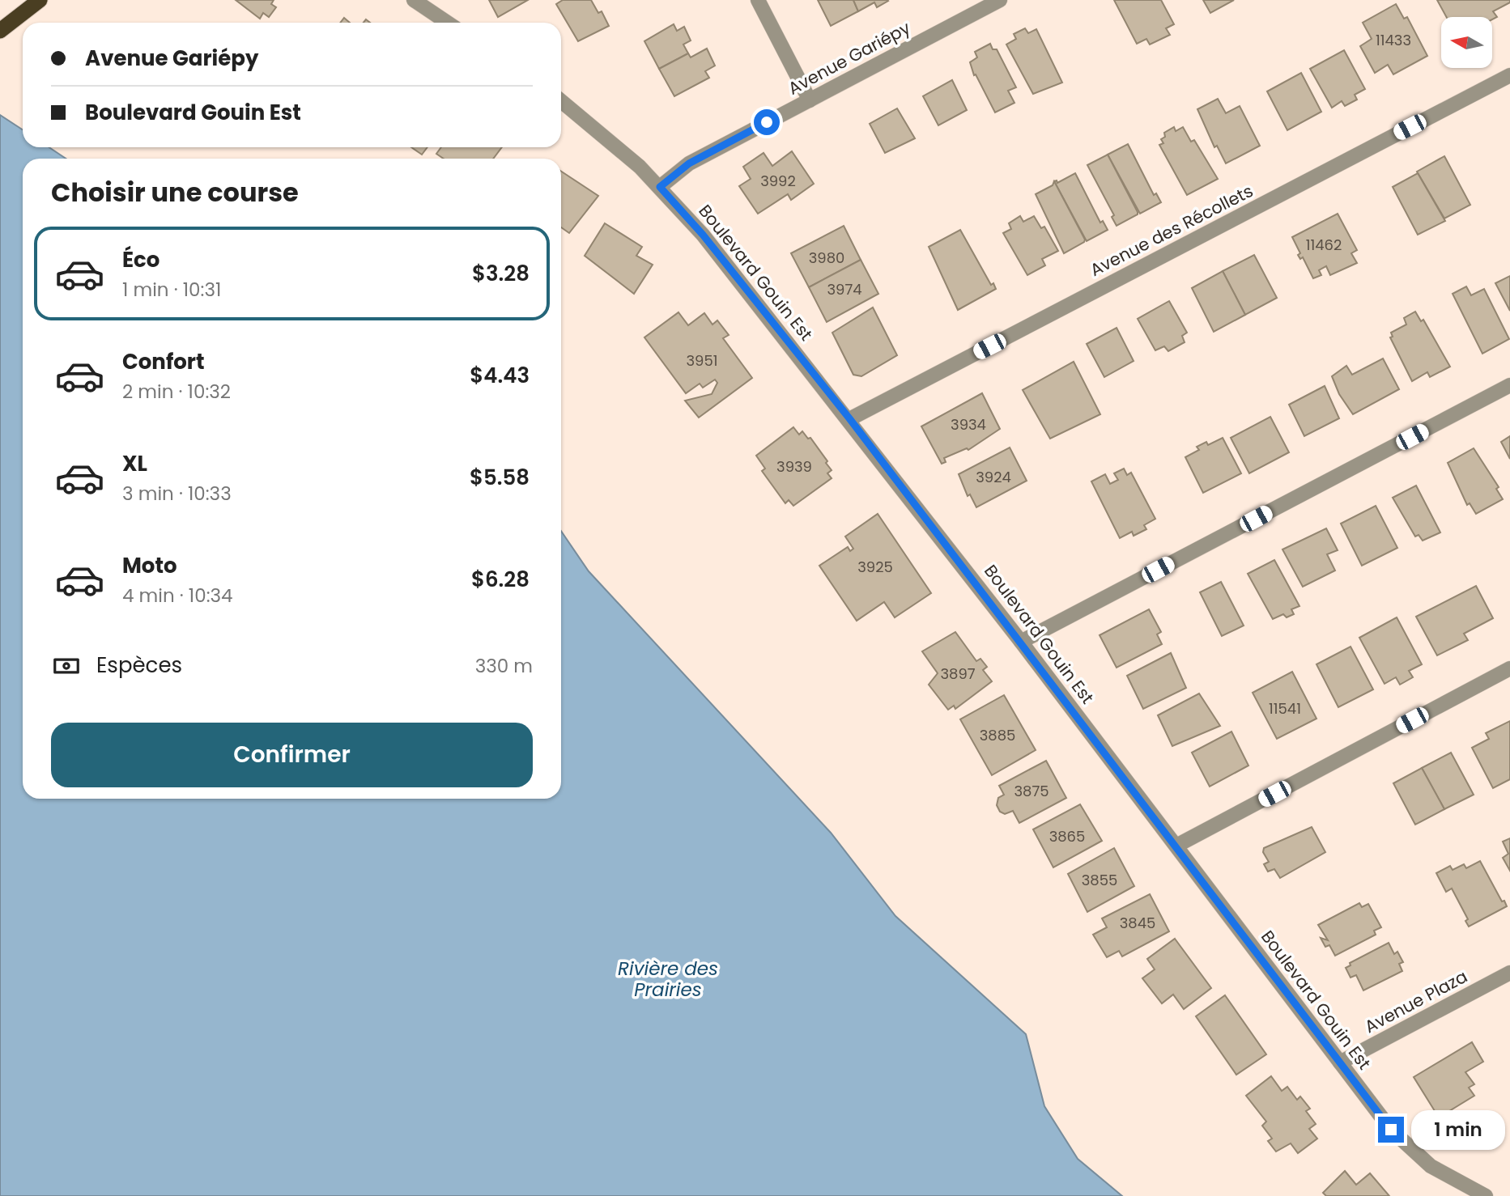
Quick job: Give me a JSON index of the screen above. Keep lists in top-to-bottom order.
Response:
{
  "streets": {
    "street": [
      "Avenue Gariépy",
      "Avenue des Récollets",
      "Boulevard Gouin Est",
      "Avenue Plaza"
    ]
  },
  "crossings": [
    ["Avenue Gariépy", "Boulevard Gouin Est"],
    ["Avenue des Récollets", "Boulevard Gouin Est"],
    ["Boulevard Gouin Est", "Avenue Plaza"]
  ],
  "water": ["Rivière des Prairies"],
  "house_numbers": [
    "11433",
    "3992",
    "11462",
    "3980",
    "3974",
    "3951",
    "3934",
    "3939",
    "3924",
    "3925",
    "3897",
    "11541",
    "3885",
    "3875",
    "3865",
    "3855",
    "3845"
  ],
  "north": "left",
  "page": {
    "banner": ["Avenue Gariépy", "Boulevard Gouin Est"],
    "heading": "Choisir une course",
    "list": [
      {
        "name": "Éco",
        "note": "1 min · 10:31",
        "value": "$3.28"
      },
      {
        "name": "Confort",
        "note": "2 min · 10:32",
        "value": "$4.43"
      },
      {
        "name": "XL",
        "note": "3 min · 10:33",
        "value": "$5.58"
      },
      {
        "name": "Moto",
        "note": "4 min · 10:34",
        "value": "$6.28"
      }
    ],
    "pay": ["Espèces", "330 m"],
    "buttons": "Confirmer",
    "bubble": "1 min"
  }
}
